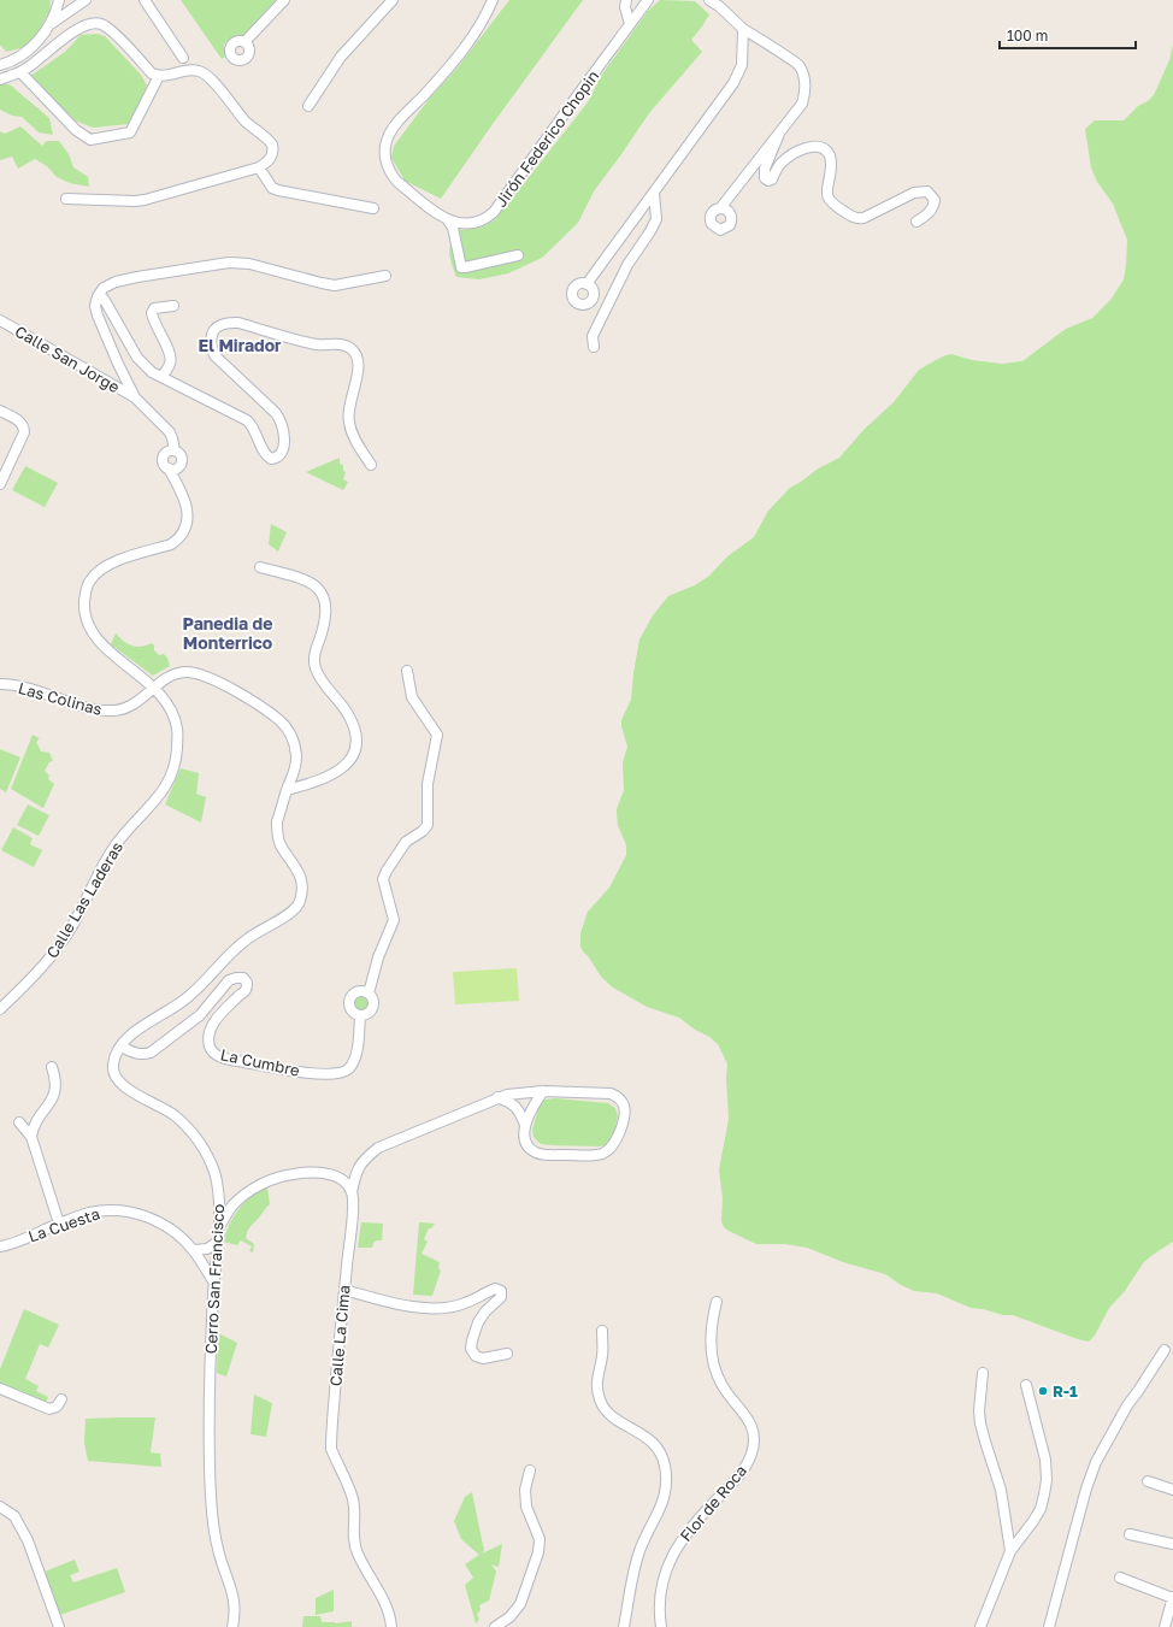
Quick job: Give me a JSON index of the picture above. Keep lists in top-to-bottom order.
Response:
{
  "streets": {
    "street": [
      "Jirón Federico Chopin",
      "Calle San Jorge",
      "Las Colinas",
      "Calle Las Laderas",
      "La Cumbre",
      "La Cuesta",
      "Cerro San Francisco",
      "Calle La Cima",
      "Flor de Roca"
    ]
  },
  "crossings": [
    ["Las Colinas", "Calle Las Laderas"],
    ["Las Colinas", "Cerro San Francisco"],
    ["La Cumbre", "Cerro San Francisco"],
    ["La Cuesta", "Cerro San Francisco"]
  ],
  "districts": ["El Mirador", "Panedia de Monterrico"],
  "places": ["R-1"],
  "scale_bar": "100 m"
}
